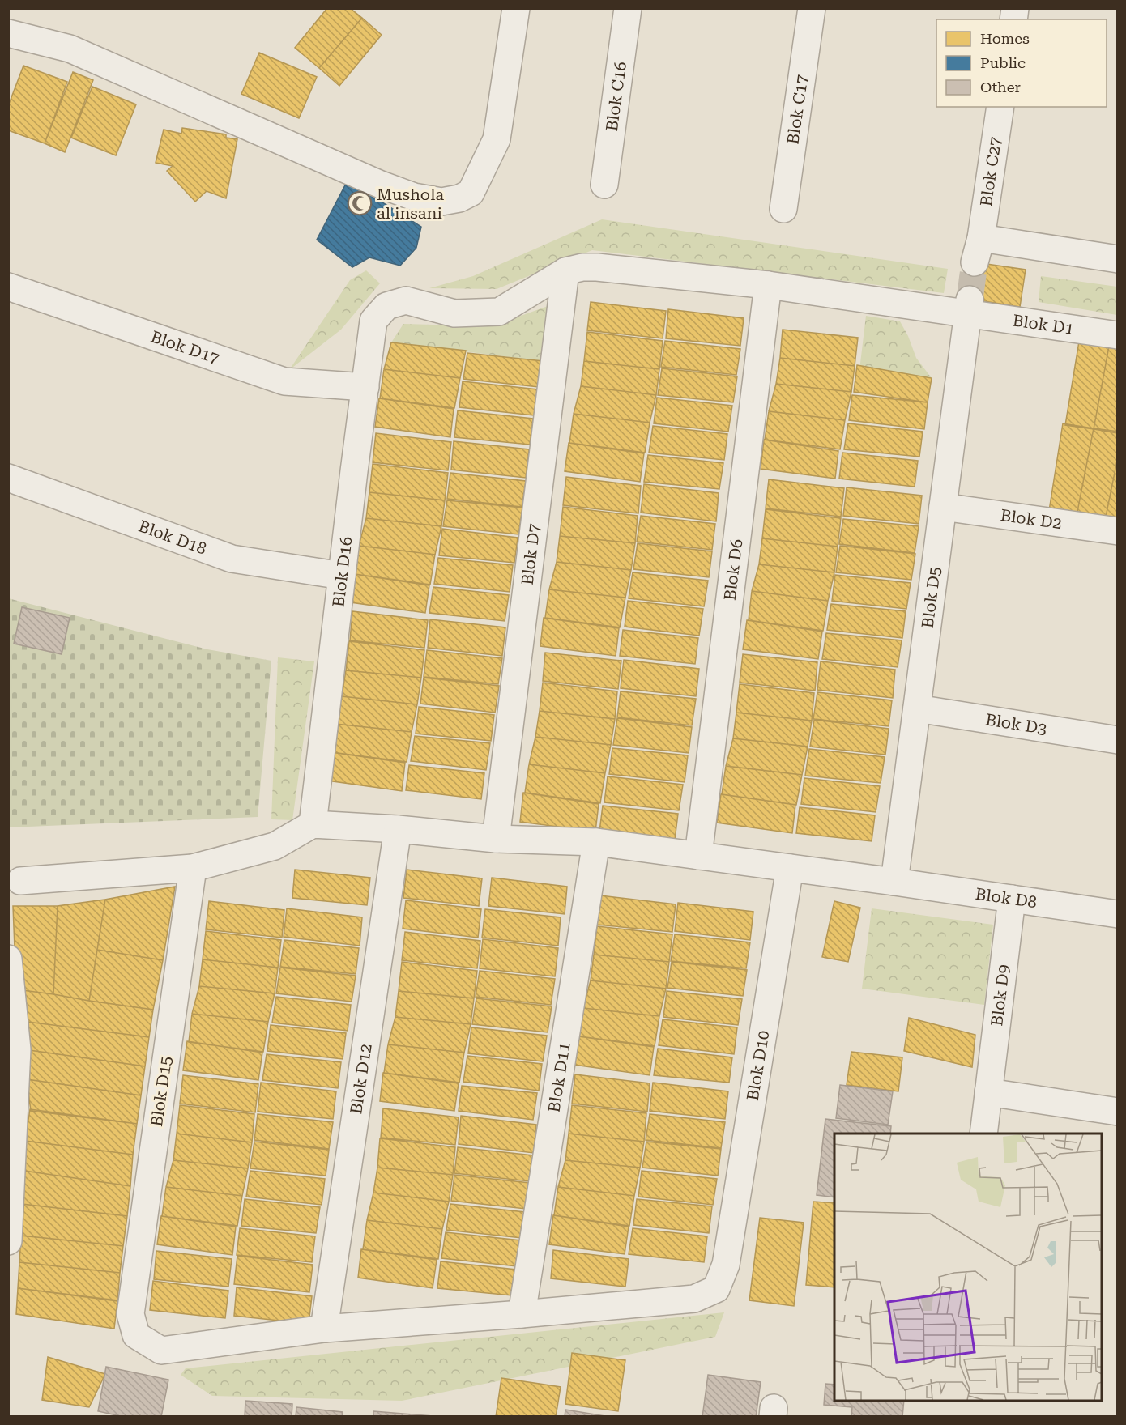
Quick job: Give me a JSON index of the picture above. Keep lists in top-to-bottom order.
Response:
{
  "streets": {
    "street": [
      "Blok C16",
      "Blok C17",
      "Blok C27",
      "Blok D1",
      "Blok D17",
      "Blok D2",
      "Blok D18",
      "Blok D7",
      "Blok D6",
      "Blok D16",
      "Blok D5",
      "Blok D3",
      "Blok D8",
      "Blok D9",
      "Blok D10",
      "Blok D11",
      "Blok D12",
      "Blok D15"
    ]
  },
  "crossings": [
    ["Blok D1", "Blok D7"],
    ["Blok D1", "Blok D6"],
    ["Blok D1", "Blok D16"],
    ["Blok D1", "Blok D5"],
    ["Blok D17", "Blok D16"],
    ["Blok D2", "Blok D5"],
    ["Blok D18", "Blok D16"],
    ["Blok D7", "Blok D16"],
    ["Blok D7", "Blok D8"],
    ["Blok D6", "Blok D8"],
    ["Blok D16", "Blok D8"],
    ["Blok D5", "Blok D3"],
    ["Blok D5", "Blok D8"],
    ["Blok D8", "Blok D9"],
    ["Blok D8", "Blok D10"],
    ["Blok D8", "Blok D11"],
    ["Blok D8", "Blok D12"],
    ["Blok D10", "Blok D11"],
    ["Blok D10", "Blok D12"],
    ["Blok D10", "Blok D15"]
  ],
  "places": {
    "mosque": ["Mushola al insani"]
  },
  "legend": ["Homes", "Public", "Other"]
}
